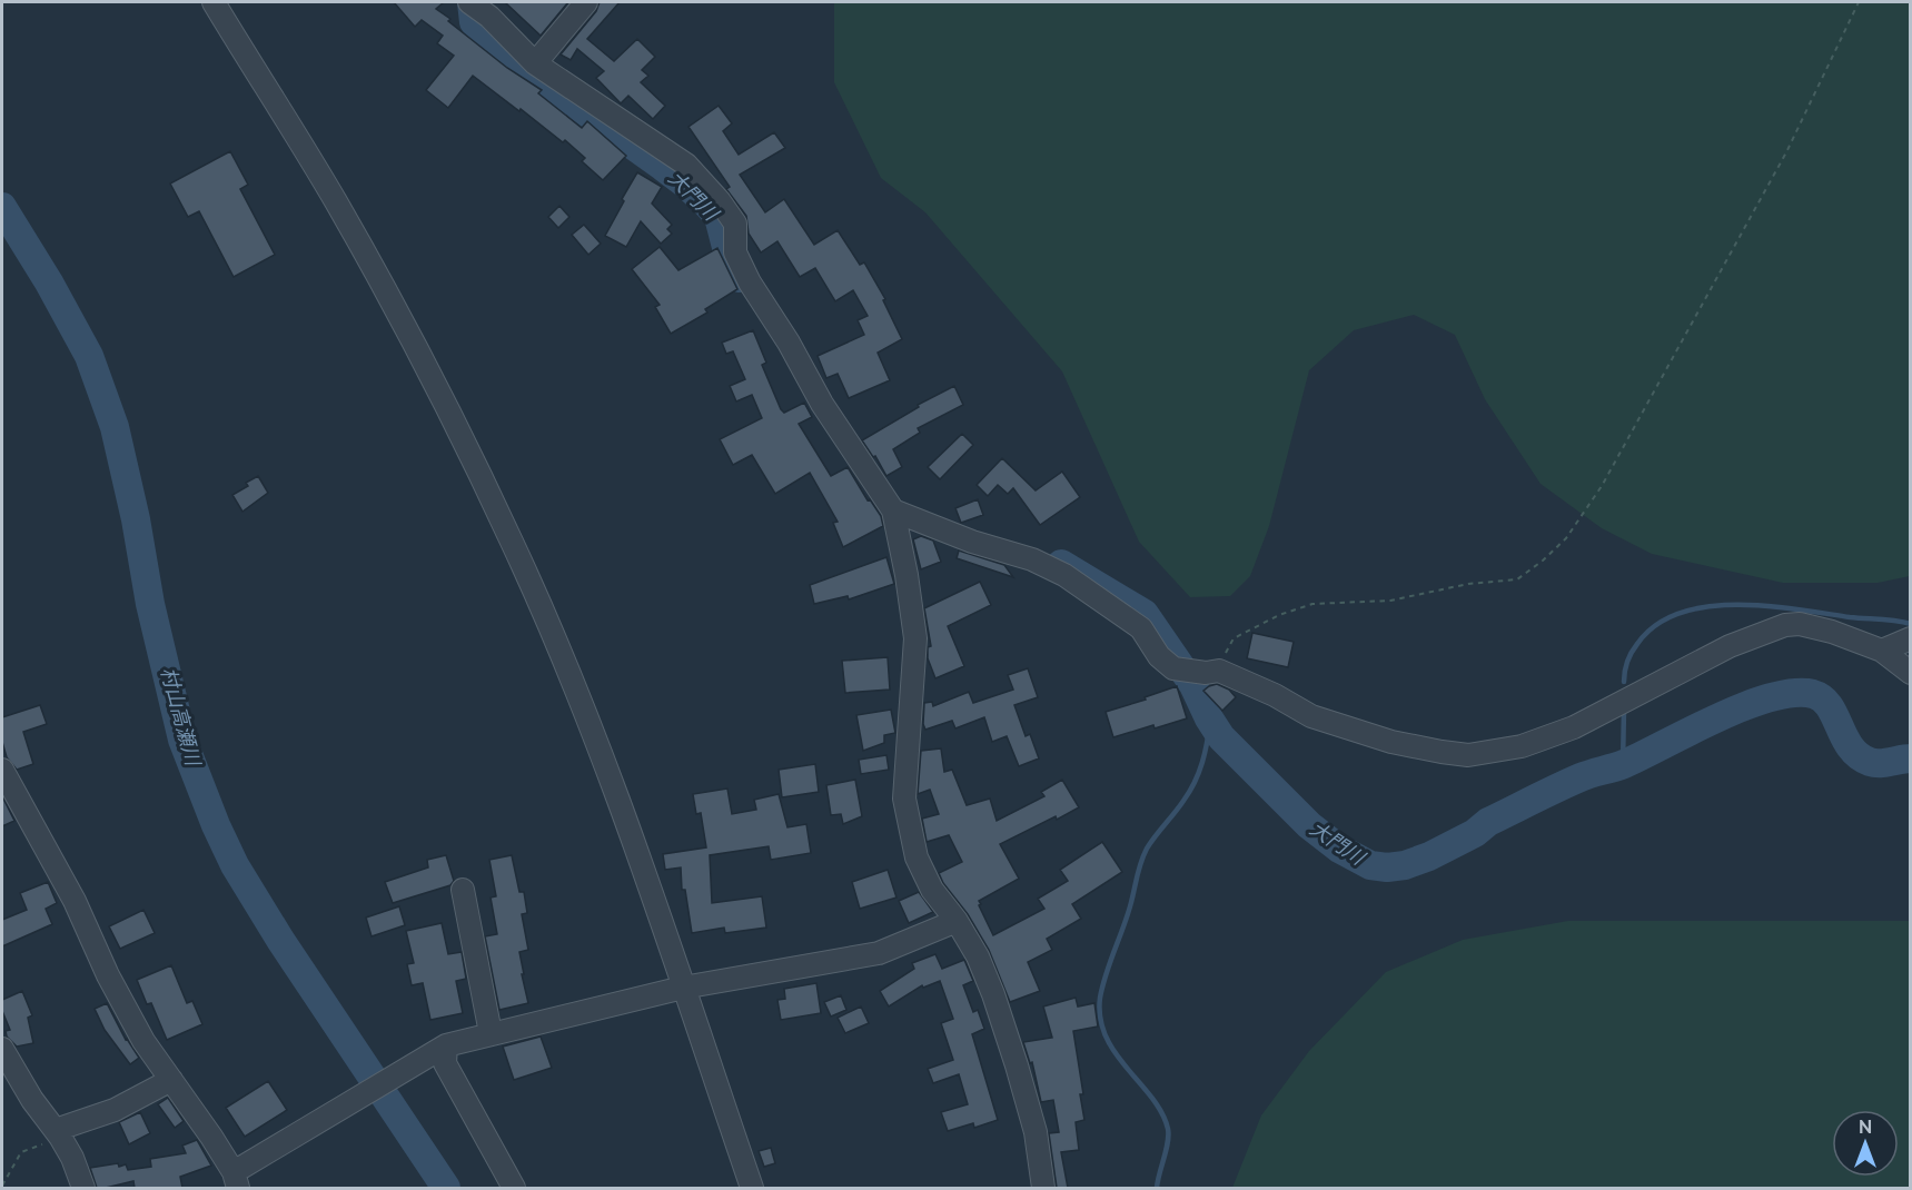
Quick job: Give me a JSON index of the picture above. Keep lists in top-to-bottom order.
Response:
{
  "water": ["大門川", "村山高瀬川"],
  "north": "top"
}
